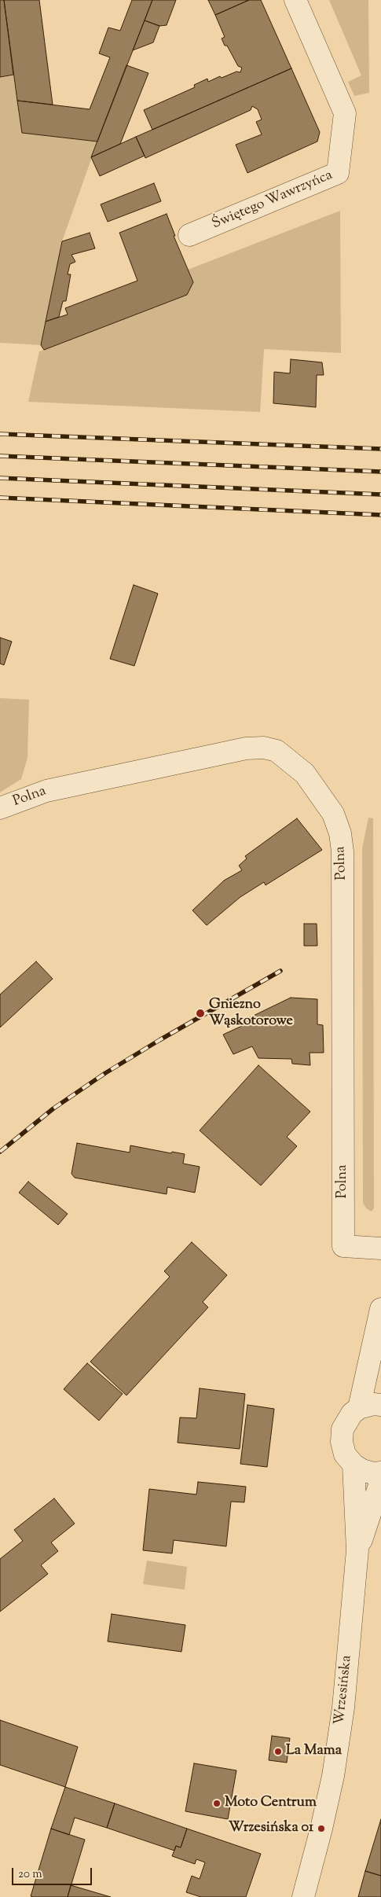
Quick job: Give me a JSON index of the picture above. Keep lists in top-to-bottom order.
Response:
{
  "streets": {
    "street": ["Świętego Wawrzyńca", "Polna", "Wrzesińska"]
  },
  "places": [
    "Gniezno Wąskotorowe",
    "La Mama",
    "Moto Centrum",
    "Wrzesińska 01"
  ],
  "scale_bar": "20 m"
}
